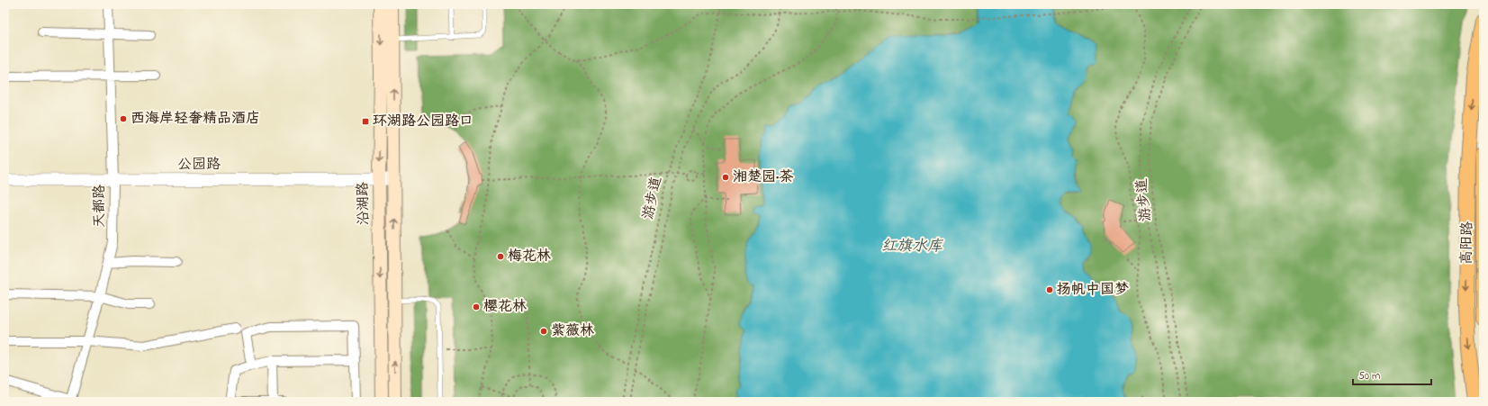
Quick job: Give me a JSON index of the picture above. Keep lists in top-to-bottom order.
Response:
{
  "streets": {
    "main road": ["沿湖路", "高阳路"],
    "street": ["公园路", "天都路"],
    "path": ["游步道"]
  },
  "crossings": [
    ["公园路", "沿湖路"],
    ["公园路", "天都路"]
  ],
  "water": ["红旗水库"],
  "places": {
    "other": [
      "西海岸轻奢精品酒店",
      "湘楚园·茶",
      "梅花林",
      "扬帆中国梦",
      "樱花林",
      "紫薇林"
    ],
    "transit": ["环湖路公园路口"]
  },
  "scale_bar": "50 m"
}
